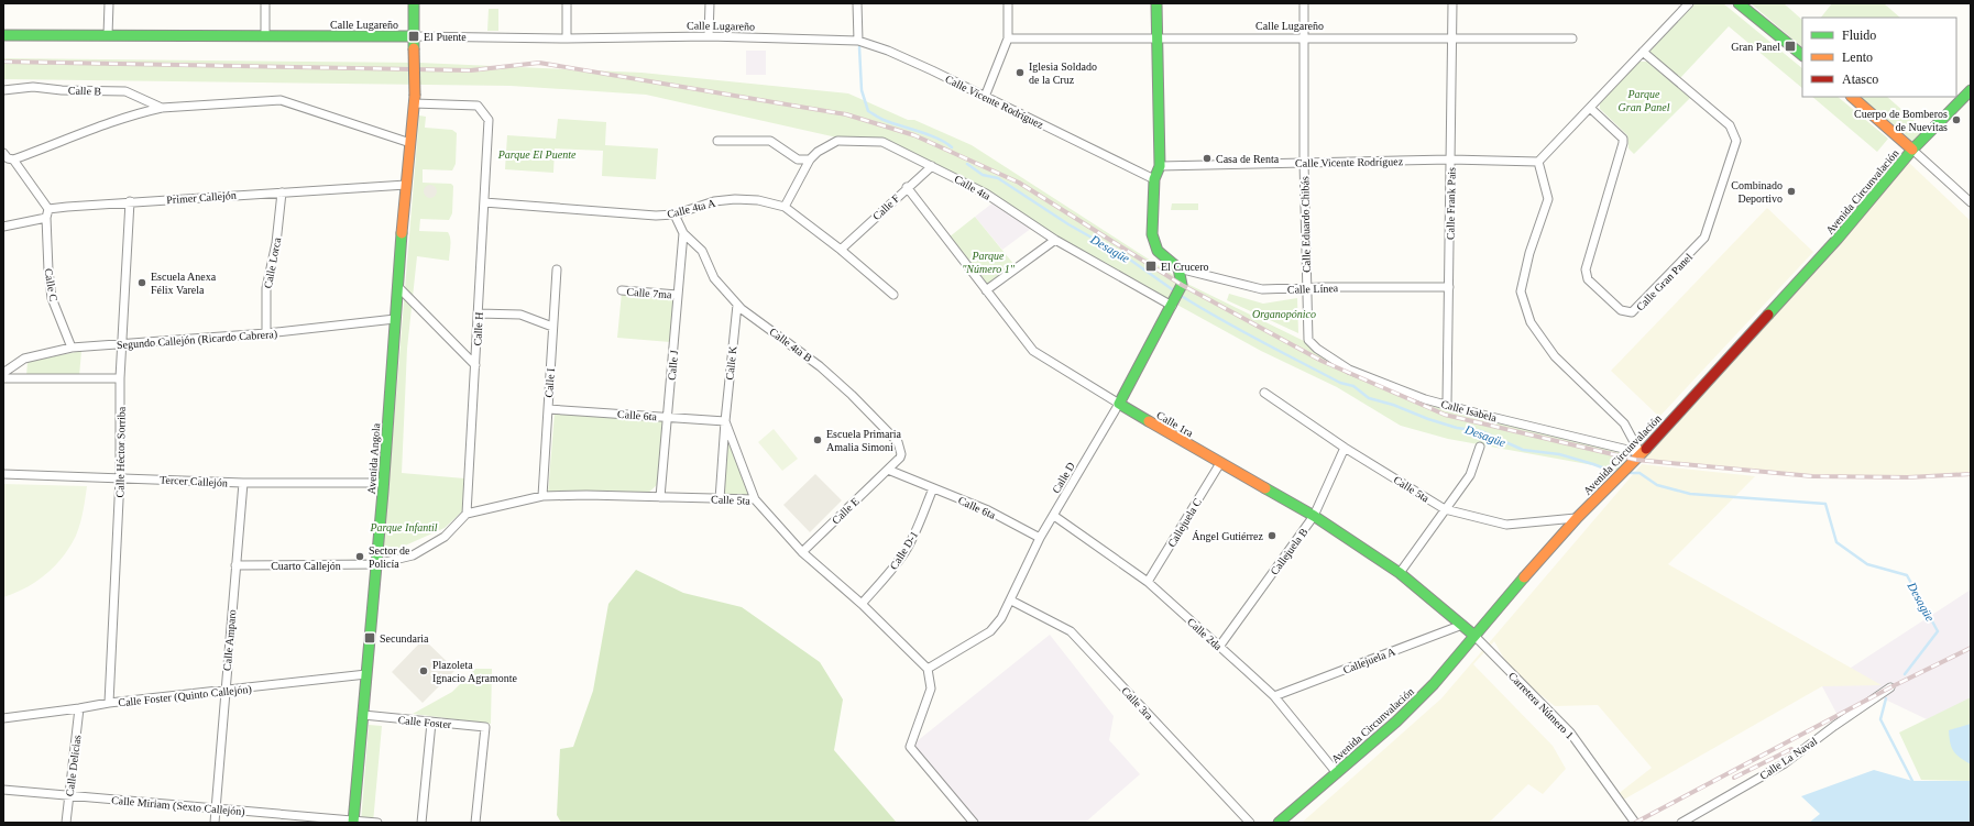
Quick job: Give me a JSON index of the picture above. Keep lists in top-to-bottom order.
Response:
{
  "streets": {
    "main road": [
      "Calle Lugareño",
      "Avenida Circunvalación",
      "Calle 1ra",
      "Avenida Angola",
      "Calle D"
    ],
    "street": [
      "Calle B",
      "Calle Vicente Rodríguez",
      "Calle 4ta",
      "Primer Callejón",
      "Calle Frank Pais",
      "Calle F",
      "Calle 4ta A",
      "Calle Eduardo Chibás",
      "Calle Lorca",
      "Calle Gran Panel",
      "Calle C",
      "Calle Línea",
      "Calle 7ma",
      "Calle H",
      "Segundo Callejón (Ricardo Cabrera)",
      "Calle 4ta B",
      "Calle K",
      "Calle J",
      "Calle I",
      "Calle Isabela",
      "Calle 6ta",
      "Calle Héctor Sorriba",
      "Tercer Callejón",
      "Calle 5ta",
      "Calle E",
      "Callejuela C",
      "Calle D-1",
      "Callejuela B",
      "Cuarto Callejón",
      "Calle 2da",
      "Calle Amparo",
      "Callejuela A",
      "Calle Foster (Quinto Callejón)",
      "Calle 3ra",
      "Carretera Número 1",
      "Calle Foster",
      "Calle La Naval",
      "Calle Delicias",
      "Calle Miriam (Sexto Callejón)"
    ]
  },
  "crossings": [
    ["Calle Lugareño", "Calle Vicente Rodríguez"],
    ["Calle Lugareño", "Calle Frank Pais"],
    ["Calle Lugareño", "Calle Eduardo Chibás"],
    ["Calle Vicente Rodríguez", "Calle Frank Pais"],
    ["Calle Vicente Rodríguez", "Calle Eduardo Chibás"],
    ["Calle 4ta", "Calle F"],
    ["Calle 4ta", "Calle 4ta A"],
    ["Calle 4ta", "Calle D"],
    ["Avenida Circunvalación", "Calle Isabela"],
    ["Avenida Circunvalación", "Calle 1ra"],
    ["Avenida Circunvalación", "Calle 5ta"],
    ["Avenida Circunvalación", "Calle 2da"],
    ["Avenida Circunvalación", "Carretera Número 1"],
    ["Primer Callejón", "Calle Lorca"],
    ["Primer Callejón", "Calle Héctor Sorriba"],
    ["Primer Callejón", "Avenida Angola"],
    ["Calle Frank Pais", "Calle Línea"],
    ["Calle Frank Pais", "Calle Isabela"],
    ["Calle F", "Calle 4ta A"],
    ["Calle F", "Calle 1ra"],
    ["Calle 4ta A", "Calle H"],
    ["Calle 4ta A", "Calle 4ta B"],
    ["Calle Eduardo Chibás", "Calle Línea"],
    ["Calle Eduardo Chibás", "Calle Isabela"],
    ["Calle Lorca", "Segundo Callejón (Ricardo Cabrera)"],
    ["Calle C", "Segundo Callejón (Ricardo Cabrera)"],
    ["Calle Línea", "Calle D"],
    ["Calle 7ma", "Calle J"],
    ["Calle H", "Avenida Angola"],
    ["Calle H", "Calle 5ta"],
    ["Segundo Callejón (Ricardo Cabrera)", "Calle Héctor Sorriba"],
    ["Segundo Callejón (Ricardo Cabrera)", "Avenida Angola"],
    ["Calle 4ta B", "Calle K"],
    ["Calle 4ta B", "Calle J"],
    ["Calle 4ta B", "Calle 6ta"],
    ["Calle 4ta B", "Calle E"],
    ["Calle K", "Calle 6ta"],
    ["Calle K", "Calle 5ta"],
    ["Calle J", "Calle 6ta"],
    ["Calle J", "Calle 5ta"],
    ["Calle I", "Calle 6ta"],
    ["Calle I", "Calle 5ta"],
    ["Calle 6ta", "Calle D"],
    ["Calle 6ta", "Calle E"],
    ["Calle 6ta", "Calle D-1"],
    ["Calle 1ra", "Calle D"],
    ["Calle 1ra", "Callejuela C"],
    ["Calle 1ra", "Callejuela B"],
    ["Calle 1ra", "Callejuela A"],
    ["Calle 1ra", "Carretera Número 1"],
    ["Calle Héctor Sorriba", "Tercer Callejón"],
    ["Calle Héctor Sorriba", "Calle Foster (Quinto Callejón)"],
    ["Avenida Angola", "Tercer Callejón"],
    ["Avenida Angola", "Cuarto Callejón"],
    ["Avenida Angola", "Calle Foster (Quinto Callejón)"],
    ["Avenida Angola", "Calle Foster"],
    ["Avenida Angola", "Calle Miriam (Sexto Callejón)"],
    ["Calle D", "Calle 5ta"],
    ["Calle D", "Calle 2da"],
    ["Calle D", "Calle 3ra"],
    ["Tercer Callejón", "Calle Amparo"],
    ["Calle 5ta", "Calle E"],
    ["Calle 5ta", "Calle D-1"],
    ["Calle 5ta", "Callejuela B"],
    ["Callejuela C", "Calle 2da"],
    ["Callejuela B", "Calle 2da"],
    ["Cuarto Callejón", "Calle Amparo"],
    ["Calle 2da", "Callejuela A"],
    ["Calle Amparo", "Calle Foster (Quinto Callejón)"],
    ["Calle Amparo", "Calle Miriam (Sexto Callejón)"],
    ["Calle Foster (Quinto Callejón)", "Calle Delicias"],
    ["Calle Delicias", "Calle Miriam (Sexto Callejón)"]
  ],
  "water": ["Desagüe"],
  "parks": [
    "Parque Gran Panel",
    "Parque El Puente",
    "Parque \"Número 1\"",
    "Organopónico",
    "Parque Infantil"
  ],
  "places": {
    "transit": [
      "El Puente",
      "Gran Panel",
      "El Crucero",
      "Secundaria"
    ],
    "other": [
      "Iglesia Soldado de la Cruz",
      "Cuerpo de Bomberos de Nuevitas",
      "Casa de Renta",
      "Combinado Deportivo",
      "Escuela Anexa Félix Varela",
      "Escuela Primaria Amalia Simoni",
      "Ángel Gutiérrez",
      "Sector de Policía",
      "Plazoleta Ignacio Agramonte"
    ]
  },
  "legend": ["Fluido", "Lento", "Atasco"]
}
